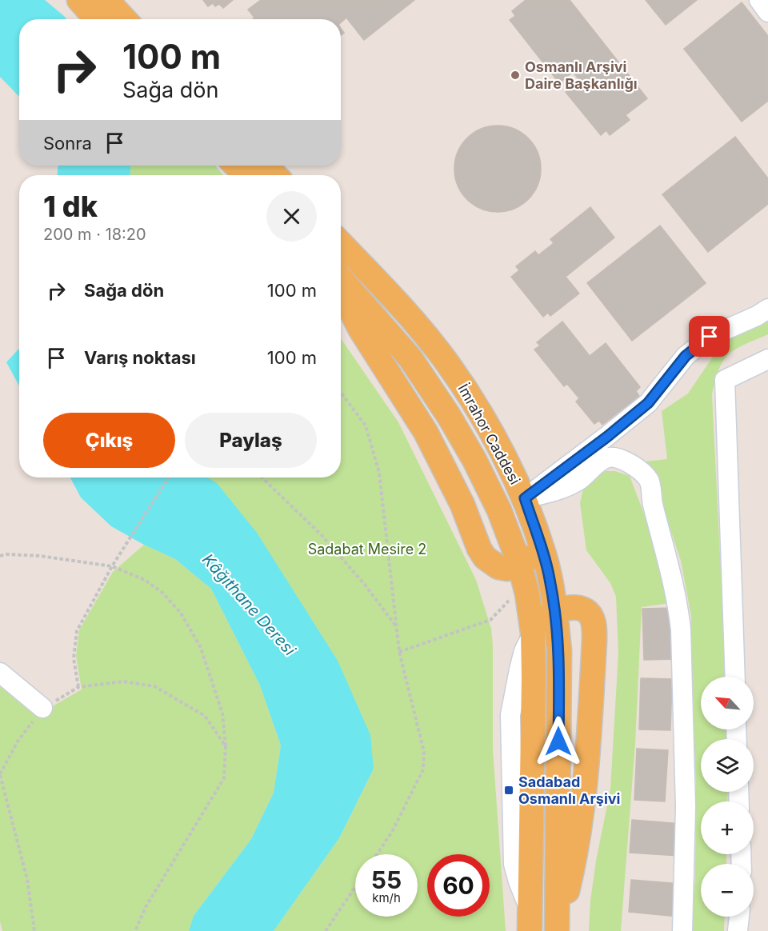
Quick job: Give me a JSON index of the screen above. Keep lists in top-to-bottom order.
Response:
{
  "streets": {
    "main road": ["İmrahor Caddesi"]
  },
  "water": ["Kâğıthane Deresi"],
  "parks": ["Sadabat Mesire 2"],
  "places": {
    "other": ["Osmanlı Arşivi Daire Başkanlığı"],
    "transit": ["Sadabad Osmanlı Arşivi"]
  },
  "north": "top left",
  "page": {
    "turn": ["100 m", "Sağa dön"],
    "then": "Sonra",
    "heading": ["1 dk", "200 m · 18:20"],
    "list": [
      {
        "name": "Sağa dön",
        "value": "100 m"
      },
      {
        "name": "Varış noktası",
        "value": "100 m"
      }
    ],
    "buttons": ["Çıkış", "Paylaş"],
    "map_buttons": ["+", "−"],
    "speed": "55 km/h",
    "limit": "60"
  }
}
